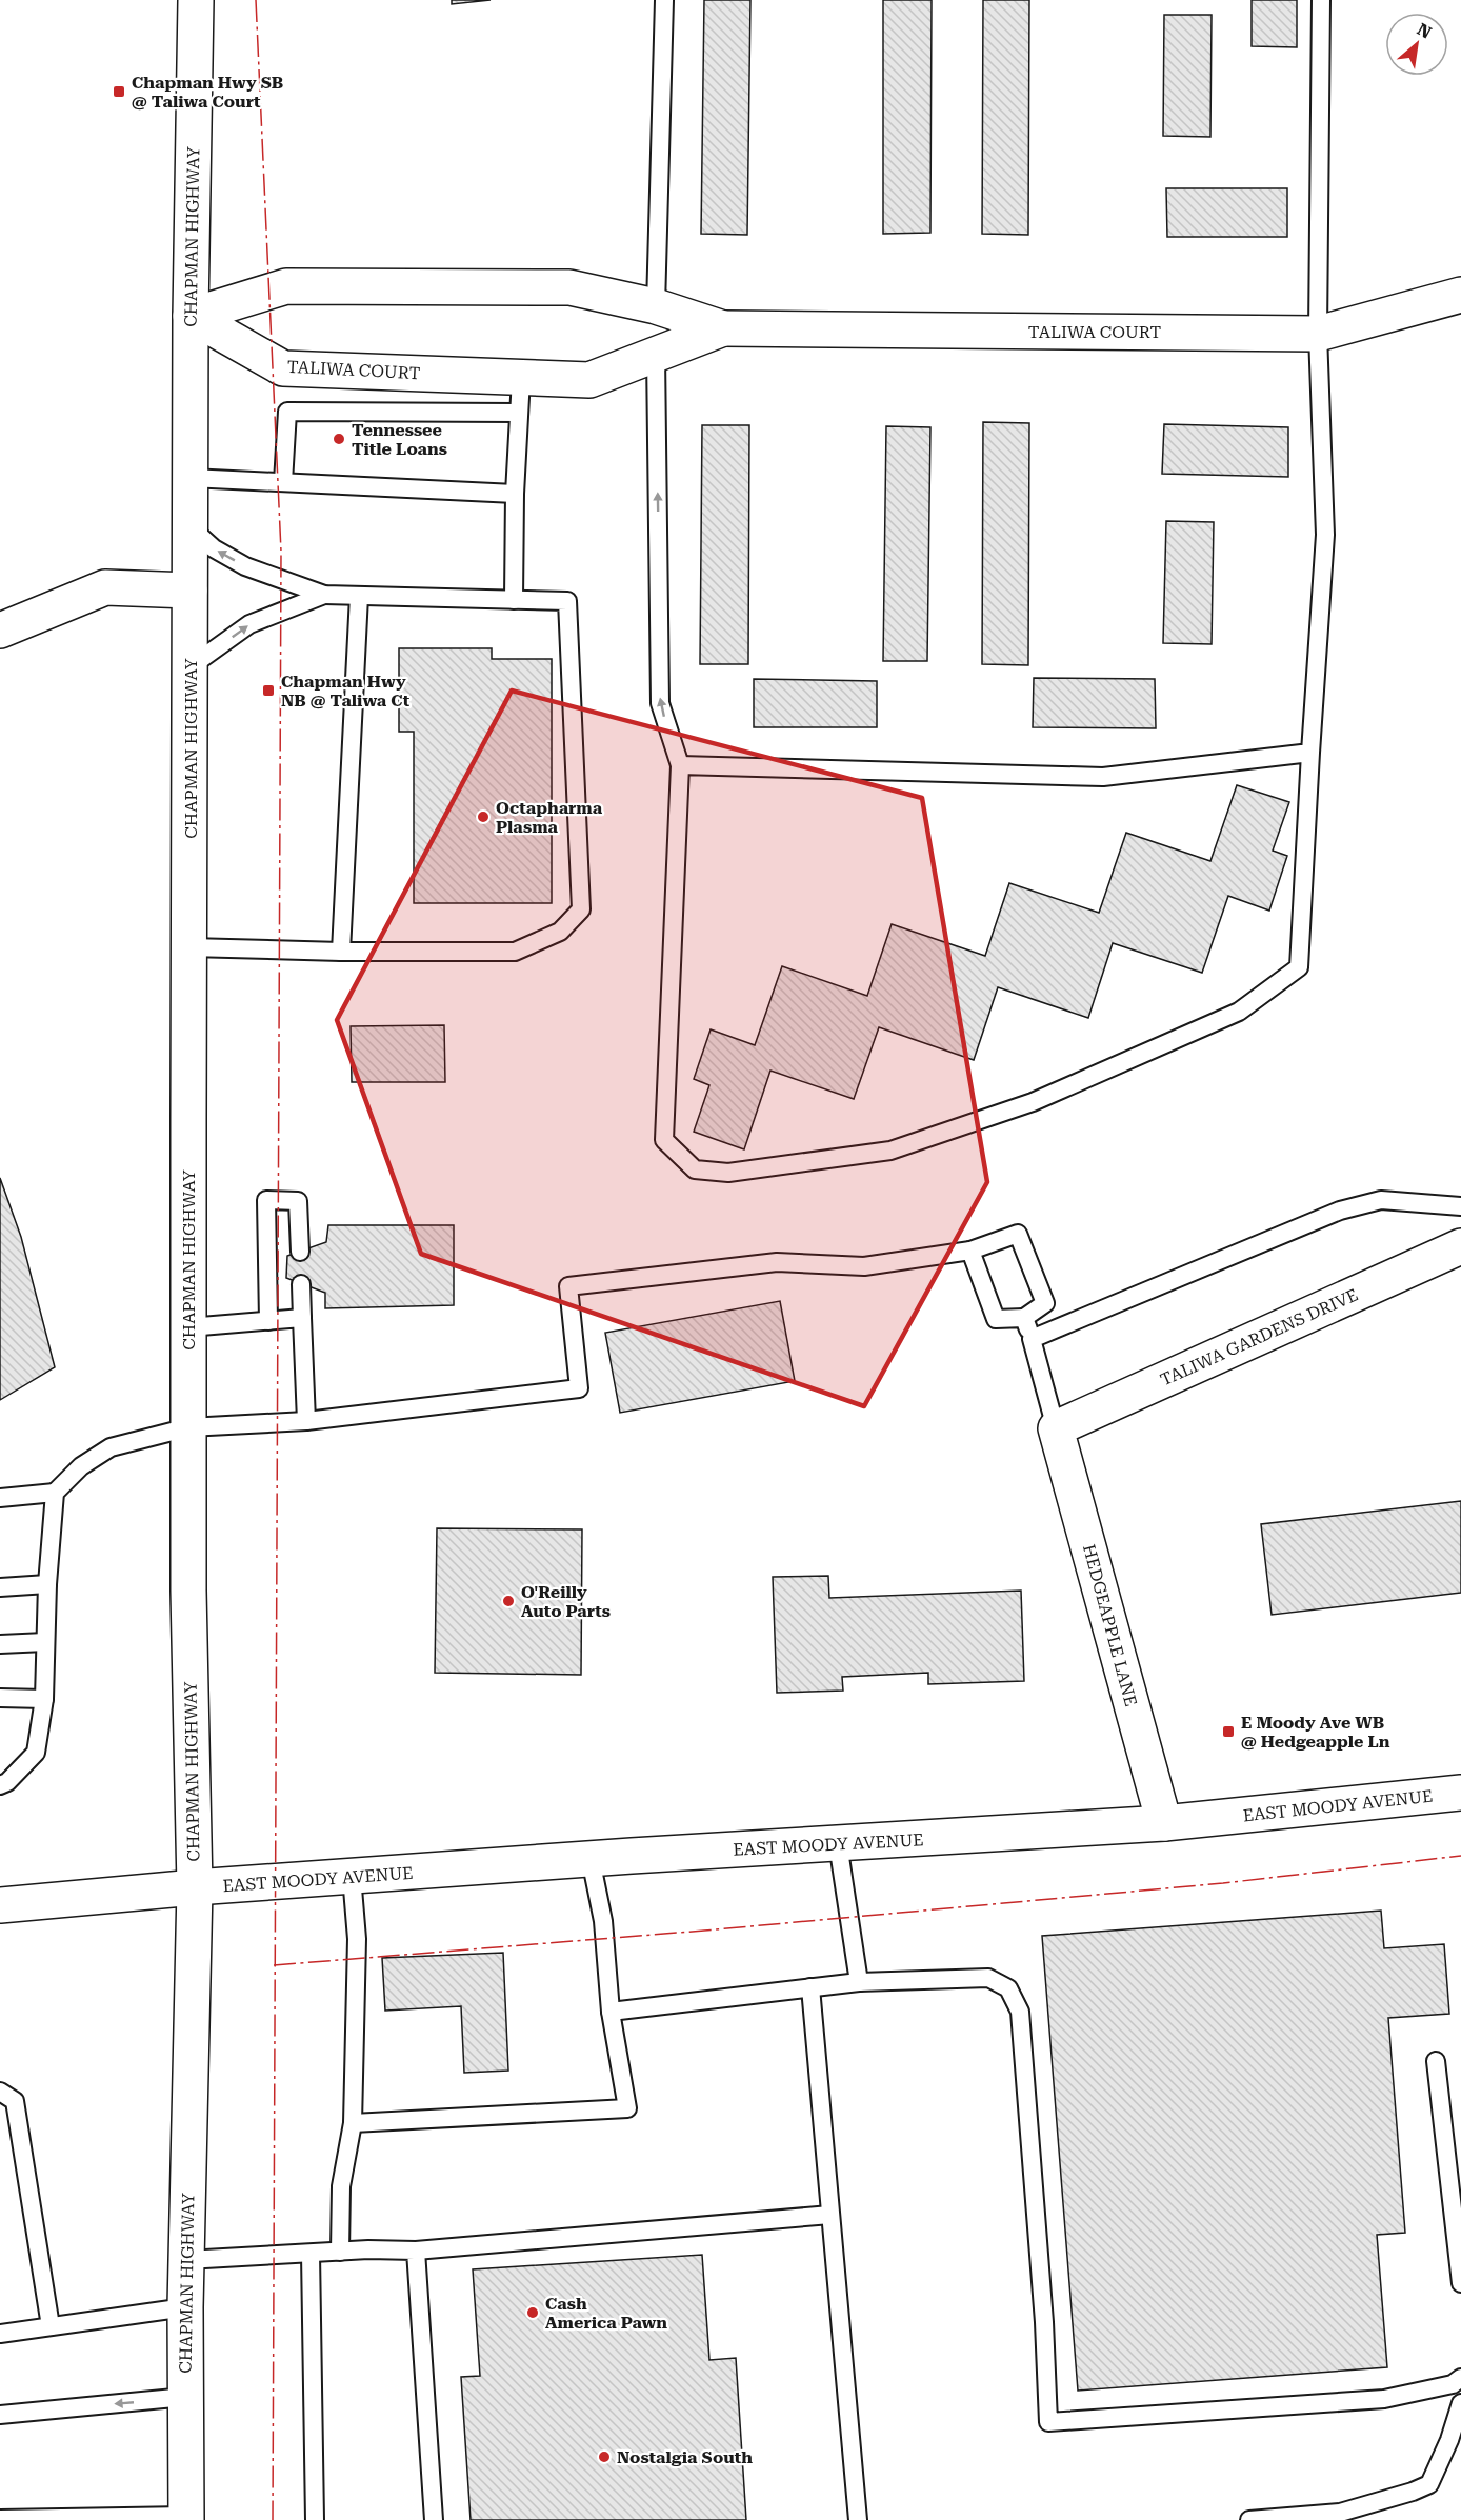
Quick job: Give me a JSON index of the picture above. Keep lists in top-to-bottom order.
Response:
{
  "streets": {
    "main road": [
      "CHAPMAN HIGHWAY",
      "TALIWA COURT",
      "TALIWA GARDENS DRIVE",
      "HEDGEAPPLE LANE",
      "EAST MOODY AVENUE"
    ]
  },
  "crossings": [
    ["CHAPMAN HIGHWAY", "TALIWA COURT"],
    ["CHAPMAN HIGHWAY", "EAST MOODY AVENUE"],
    ["TALIWA GARDENS DRIVE", "HEDGEAPPLE LANE"],
    ["HEDGEAPPLE LANE", "EAST MOODY AVENUE"]
  ],
  "places": {
    "transit": ["Chapman Hwy SB @ Taliwa Court", "Chapman Hwy NB @ Taliwa Ct", "E Moody Ave WB @ Hedgeapple Ln"],
    "other": [
      "Tennessee Title Loans",
      "Octapharma Plasma",
      "O'Reilly Auto Parts",
      "Cash America Pawn",
      "Nostalgia South"
    ]
  },
  "north": "top right"
}
